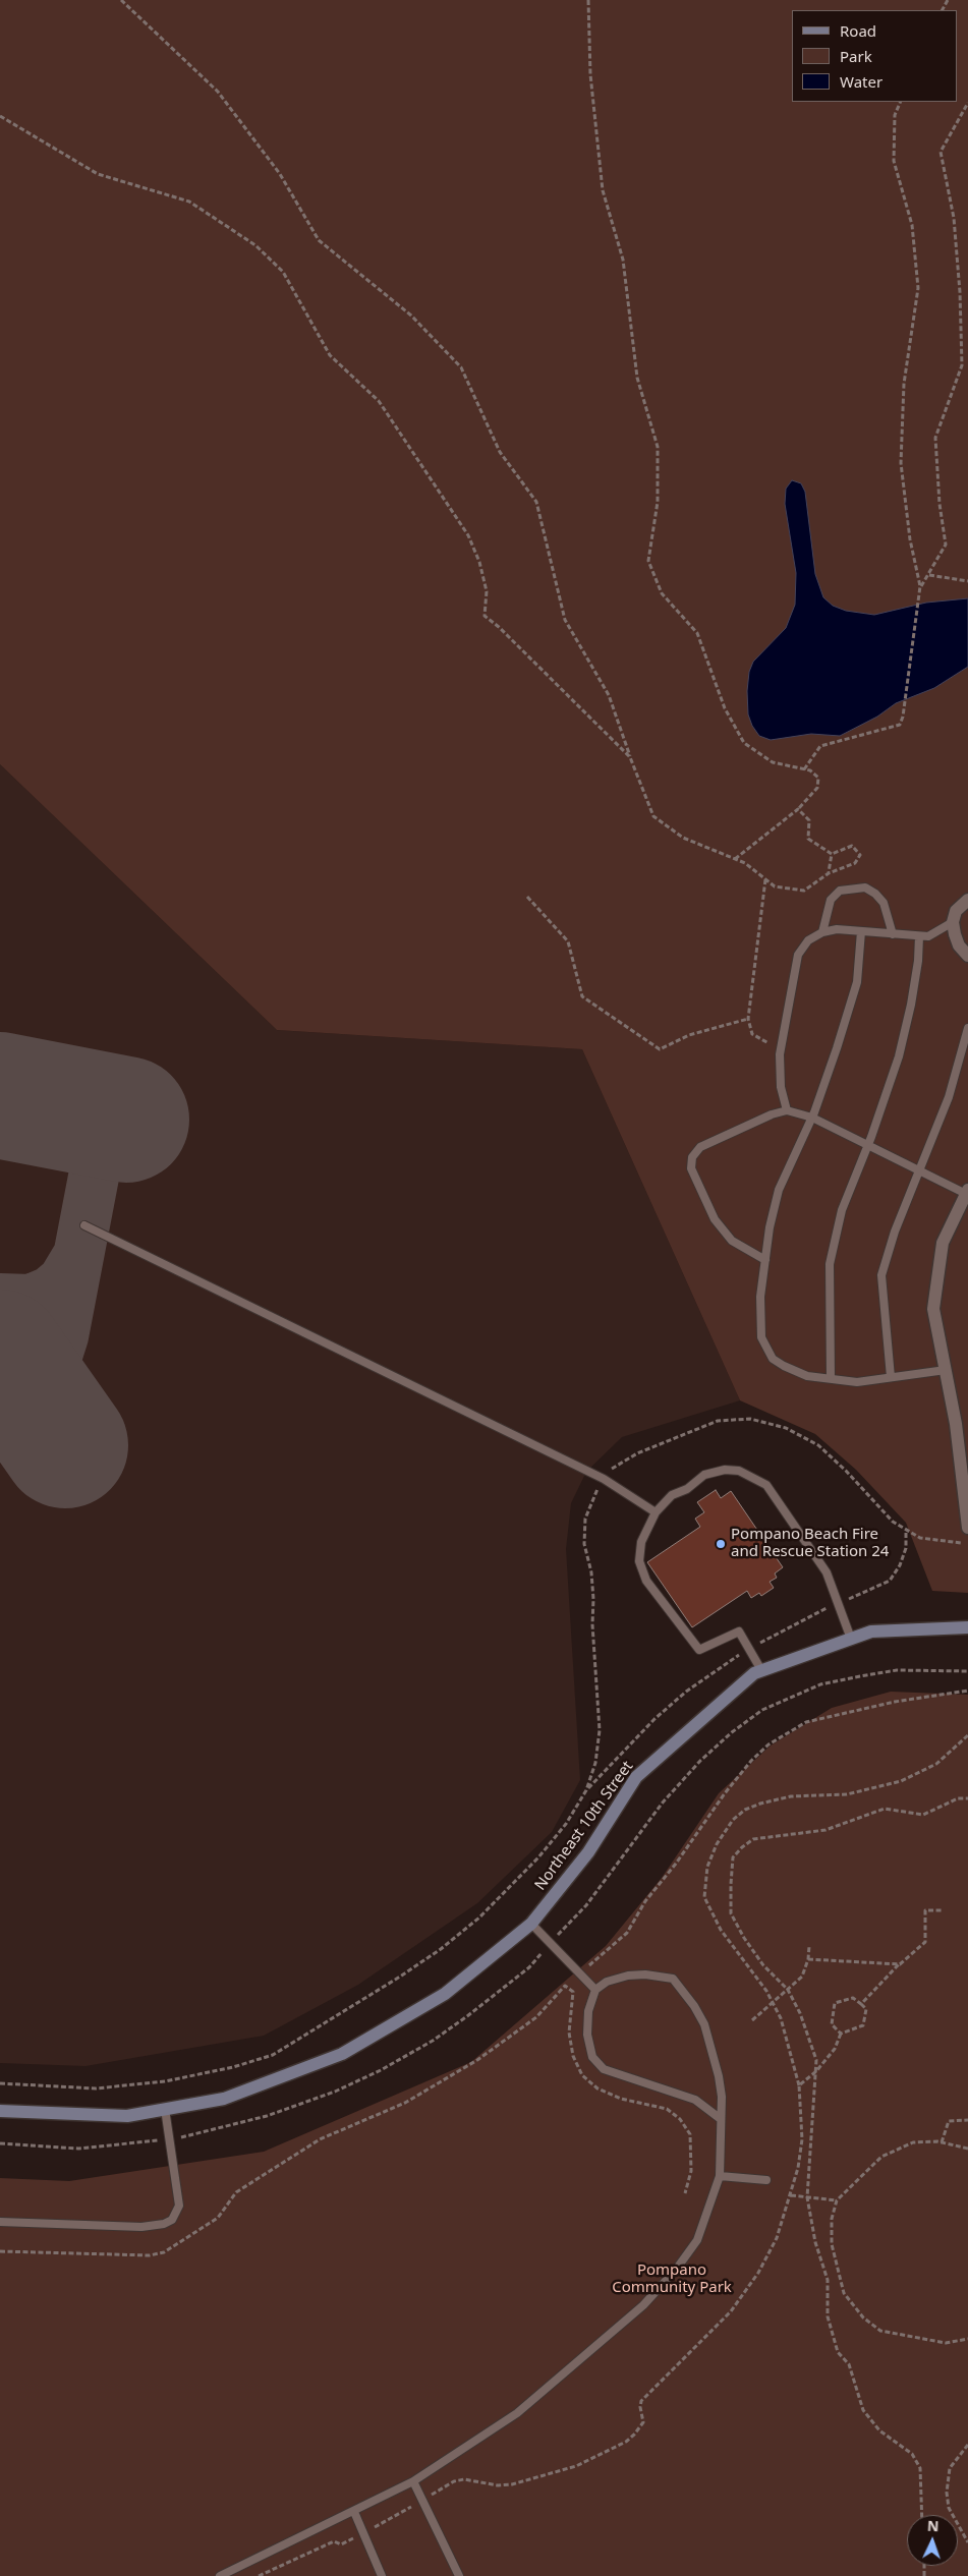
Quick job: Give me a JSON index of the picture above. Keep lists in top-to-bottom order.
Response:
{
  "streets": {
    "street": ["Northeast 10th Street"]
  },
  "parks": ["Pompano Community Park"],
  "places": ["Pompano Beach Fire and Rescue Station 24"],
  "legend": ["Road", "Park", "Water"],
  "north": "top"
}
